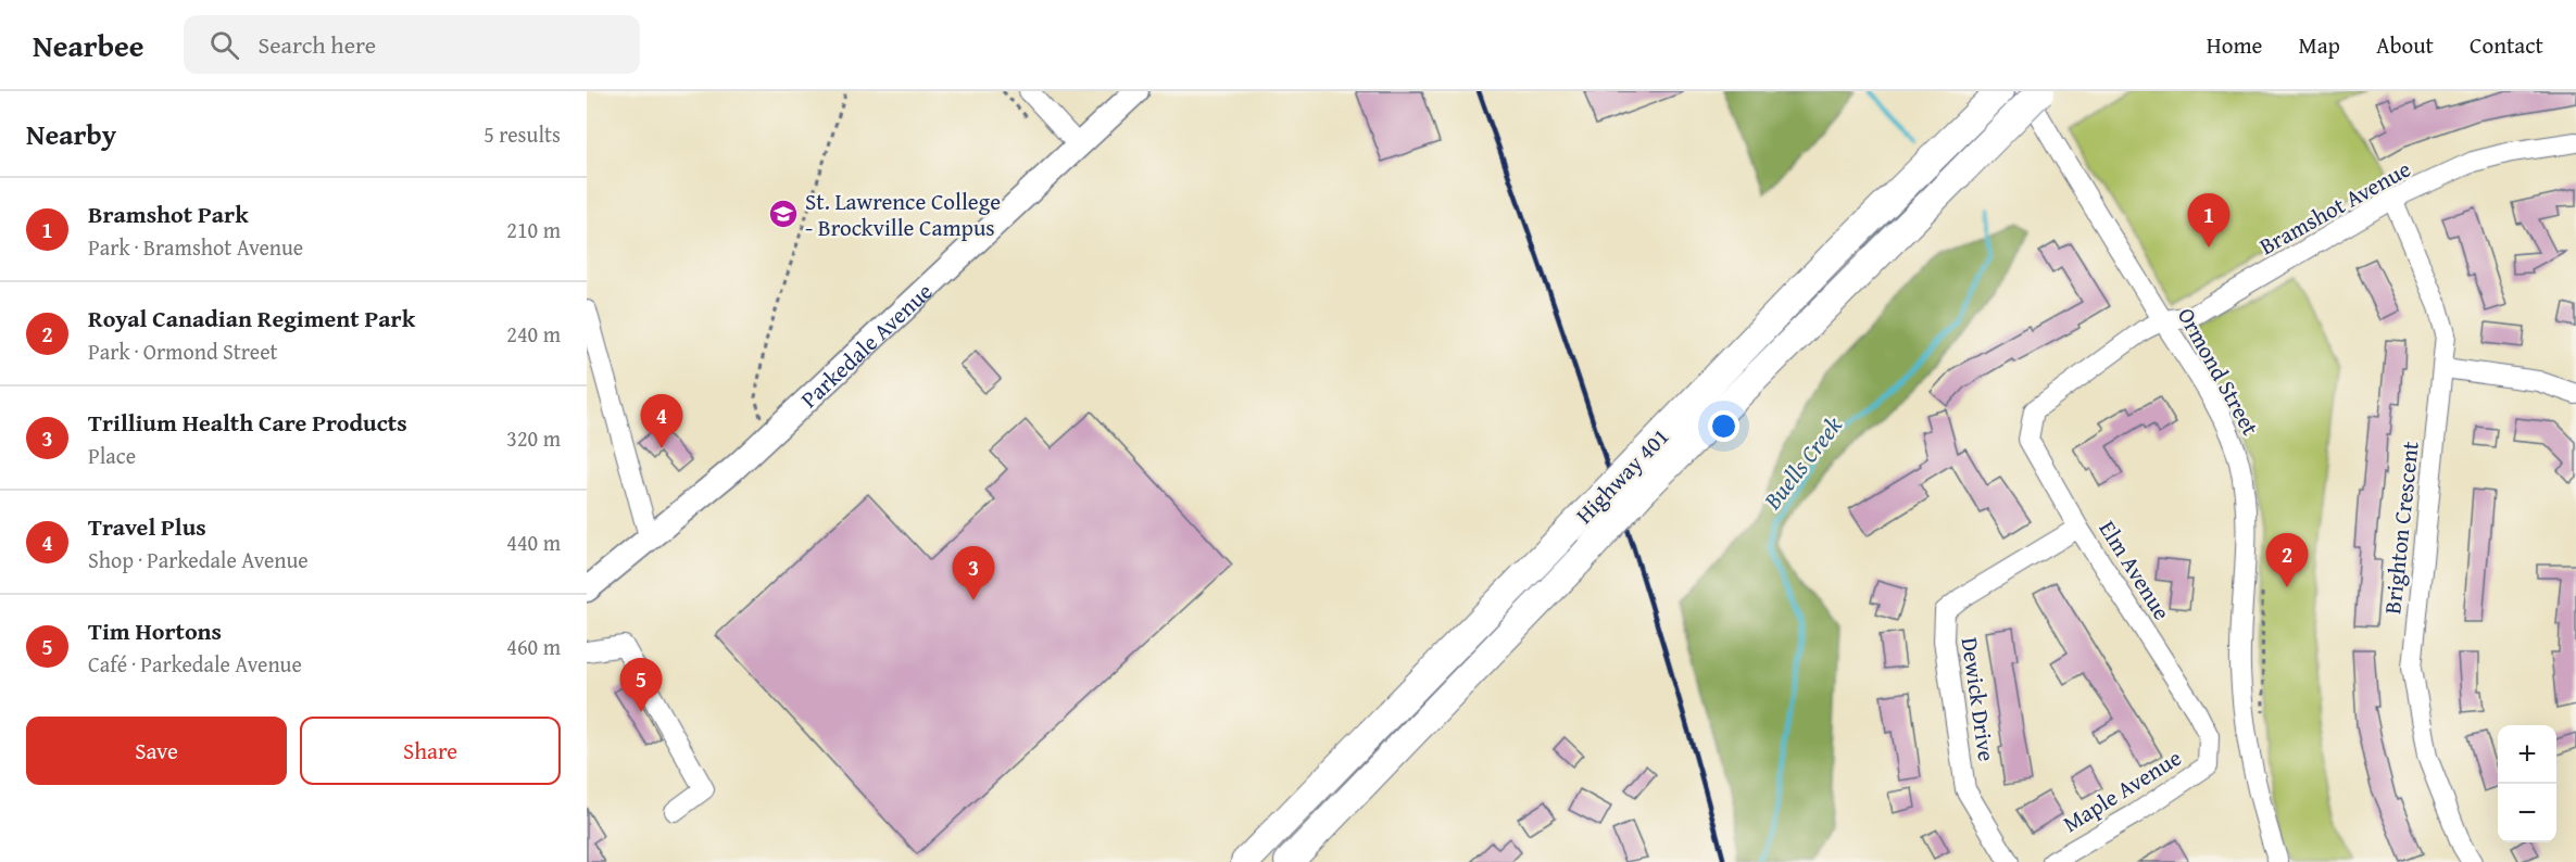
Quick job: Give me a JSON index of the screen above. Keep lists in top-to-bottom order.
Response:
{
  "streets": {
    "highway": ["Highway 401"],
    "main road": ["Parkedale Avenue"],
    "street": [
      "Bramshot Avenue",
      "Ormond Street",
      "Brighton Crescent",
      "Elm Avenue",
      "Dewick Drive",
      "Maple Avenue"
    ]
  },
  "crossings": [
    ["Bramshot Avenue", "Ormond Street"],
    ["Bramshot Avenue", "Brighton Crescent"],
    ["Bramshot Avenue", "Elm Avenue"],
    ["Elm Avenue", "Dewick Drive"],
    ["Elm Avenue", "Maple Avenue"]
  ],
  "water": ["Buells Creek"],
  "places": {
    "school or university": ["St. Lawrence College - Brockville Campus"]
  },
  "page": {
    "header": "Nearbee",
    "search": "Search here",
    "nav": [
      "Home",
      "Map",
      "About",
      "Contact"
    ],
    "heading": ["Nearby", "5 results"],
    "list": [
      {
        "mark": "1",
        "name": "Bramshot Park",
        "note": "Park · Bramshot Avenue",
        "value": "210 m"
      },
      {
        "mark": "2",
        "name": "Royal Canadian Regiment Park",
        "note": "Park · Ormond Street",
        "value": "240 m"
      },
      {
        "mark": "3",
        "name": "Trillium Health Care Products",
        "note": "Place",
        "value": "320 m"
      },
      {
        "mark": "4",
        "name": "Travel Plus",
        "note": "Shop · Parkedale Avenue",
        "value": "440 m"
      },
      {
        "mark": "5",
        "name": "Tim Hortons",
        "note": "Café · Parkedale Avenue",
        "value": "460 m"
      }
    ],
    "pins": [
      "1",
      "4",
      "2",
      "3",
      "5"
    ],
    "buttons": ["Save", "Share"],
    "map_buttons": ["+", "−"]
  }
}
